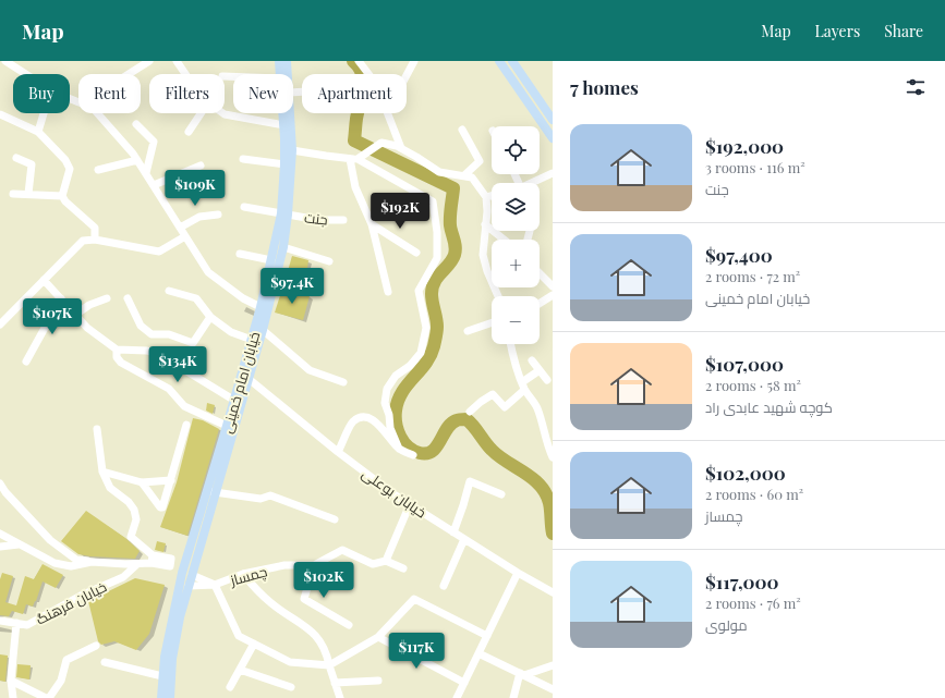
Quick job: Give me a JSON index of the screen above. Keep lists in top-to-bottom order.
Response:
{
  "streets": {
    "main road": ["خیابان امام خمینی"],
    "street": [
      "جنت",
      "خیابان بوعلی",
      "چمساز",
      "خیابان فرهنگ"
    ]
  },
  "crossings": [
    ["جنت", "خیابان امام خمینی"],
    ["خیابان امام خمینی", "خیابان بوعلی"],
    ["خیابان امام خمینی", "چمساز"]
  ],
  "page": {
    "header": "Map",
    "nav": ["Map", "Layers", "Share"],
    "heading": "7 homes",
    "chip": [
      "Buy",
      "Rent",
      "Filters",
      "New",
      "Apartment"
    ],
    "list": [
      {
        "name": "$192,000",
        "note": "3 rooms · 116 m² · جنت"
      },
      {
        "name": "$97,400",
        "note": "2 rooms · 72 m² · خیابان امام خمینی"
      },
      {
        "name": "$107,000",
        "note": "2 rooms · 58 m² · کوچه شهید عابدی راد"
      },
      {
        "name": "$102,000",
        "note": "2 rooms · 60 m² · چمساز"
      },
      {
        "name": "$117,000",
        "note": "2 rooms · 76 m² · مولوی"
      }
    ],
    "map_buttons": ["+", "−"],
    "price": [
      "$109K",
      "$192K",
      "$97.4K",
      "$107K",
      "$134K",
      "$102K",
      "$117K"
    ]
  }
}
